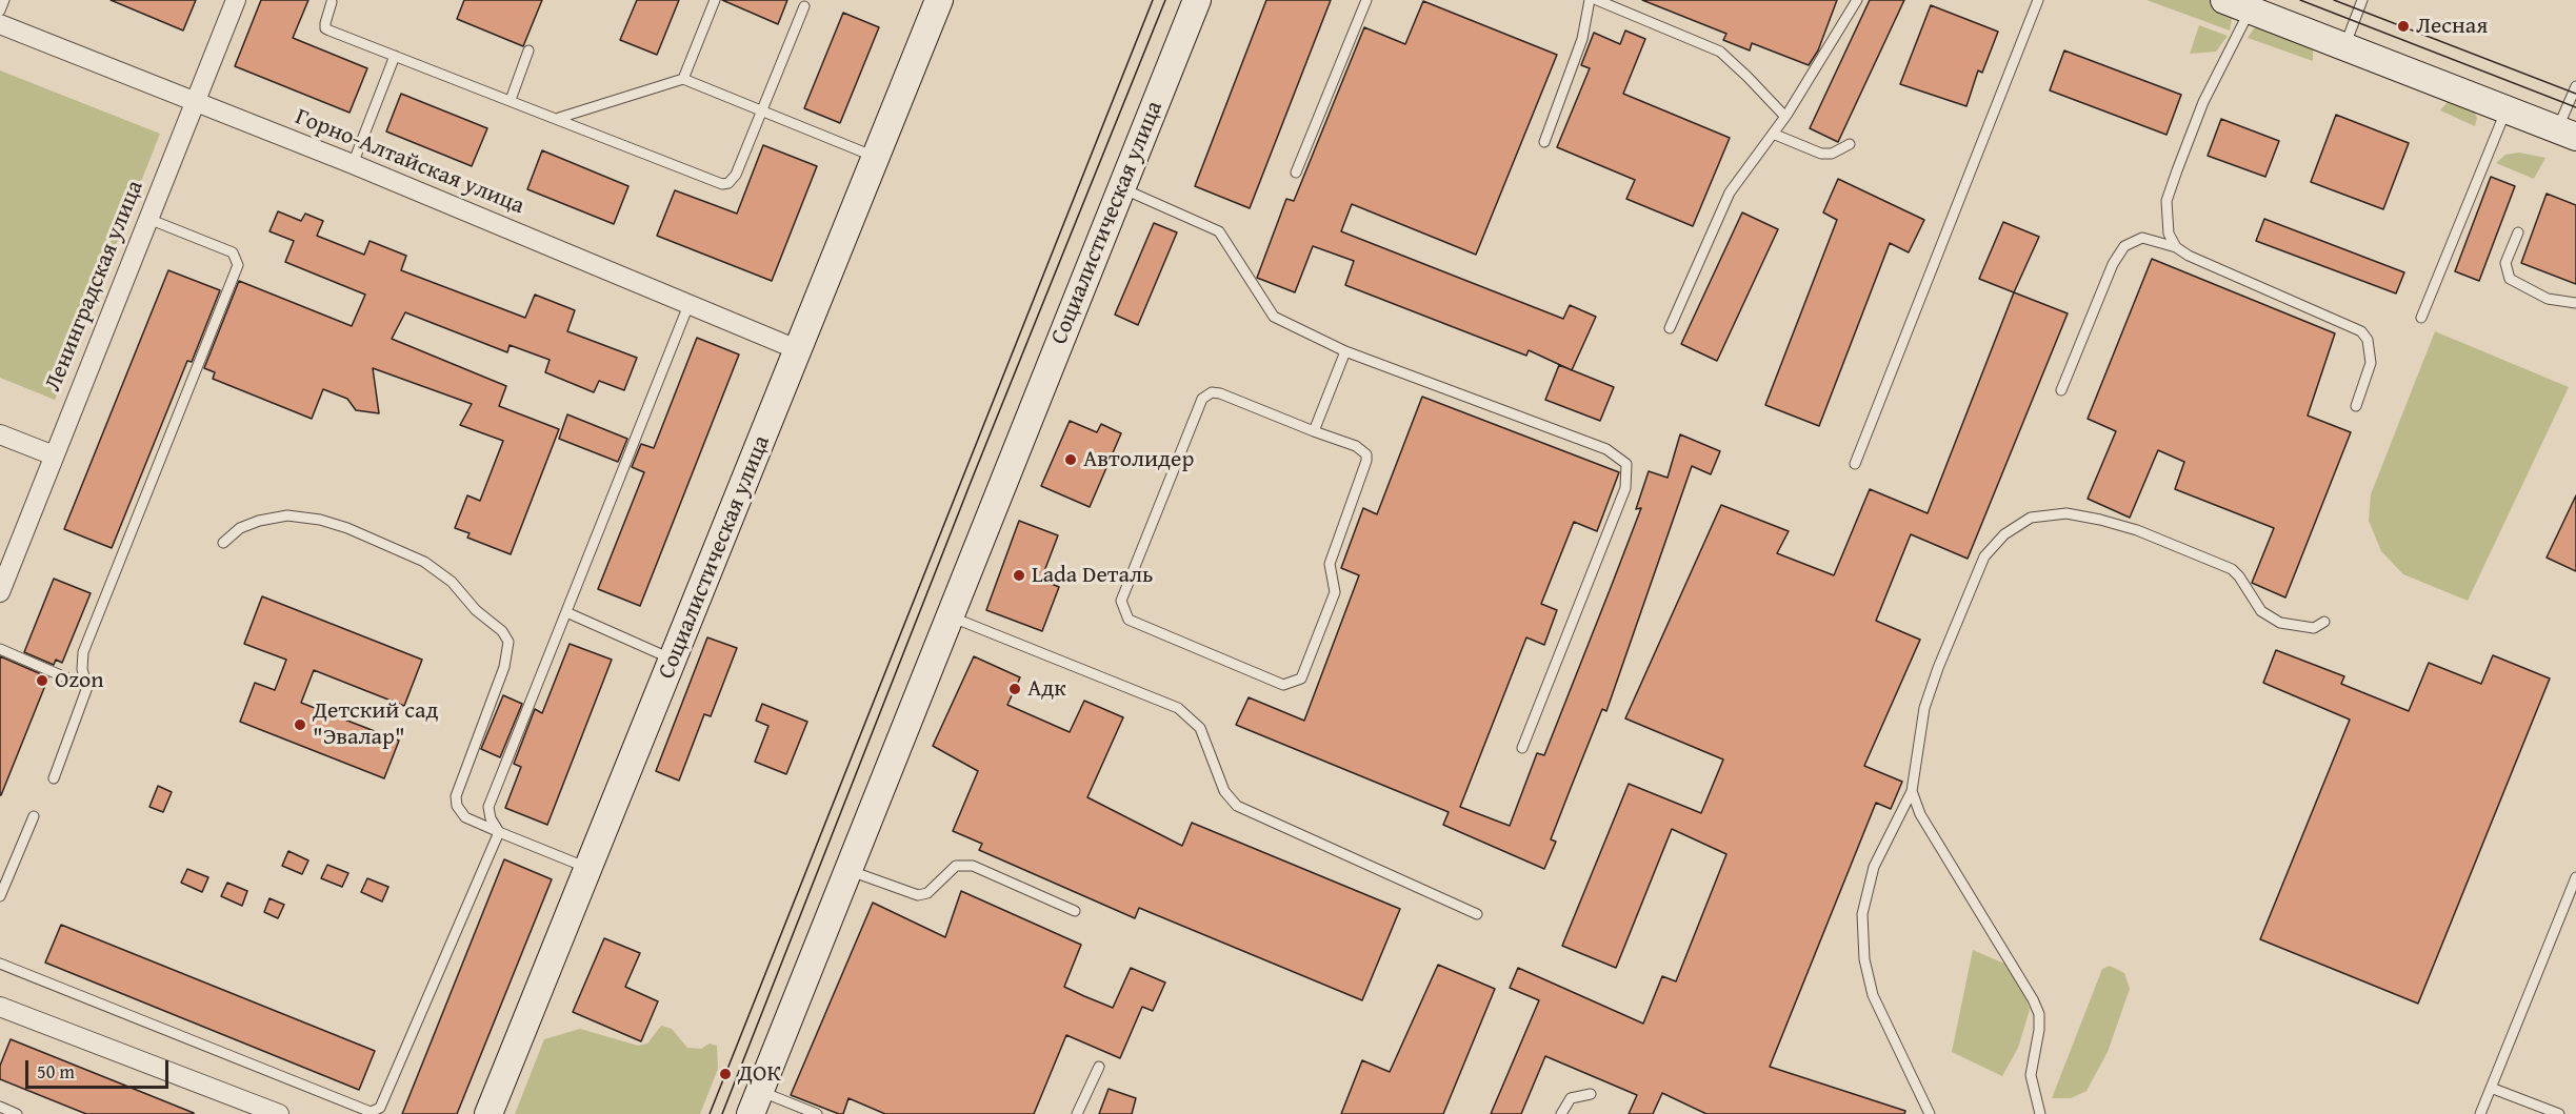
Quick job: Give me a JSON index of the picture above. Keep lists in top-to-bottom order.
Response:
{
  "streets": {
    "street": ["Горно-Алтайская улица", "Социалистическая улица", "Ленинградская улица"]
  },
  "crossings": [
    ["Горно-Алтайская улица", "Социалистическая улица"],
    ["Горно-Алтайская улица", "Ленинградская улица"]
  ],
  "places": [
    "Лесная",
    "Автолидер",
    "Lada Dеталь",
    "Ozon",
    "Адк",
    "Детский сад \"Эвалар\"",
    "ДОК"
  ],
  "scale_bar": "50 m"
}
